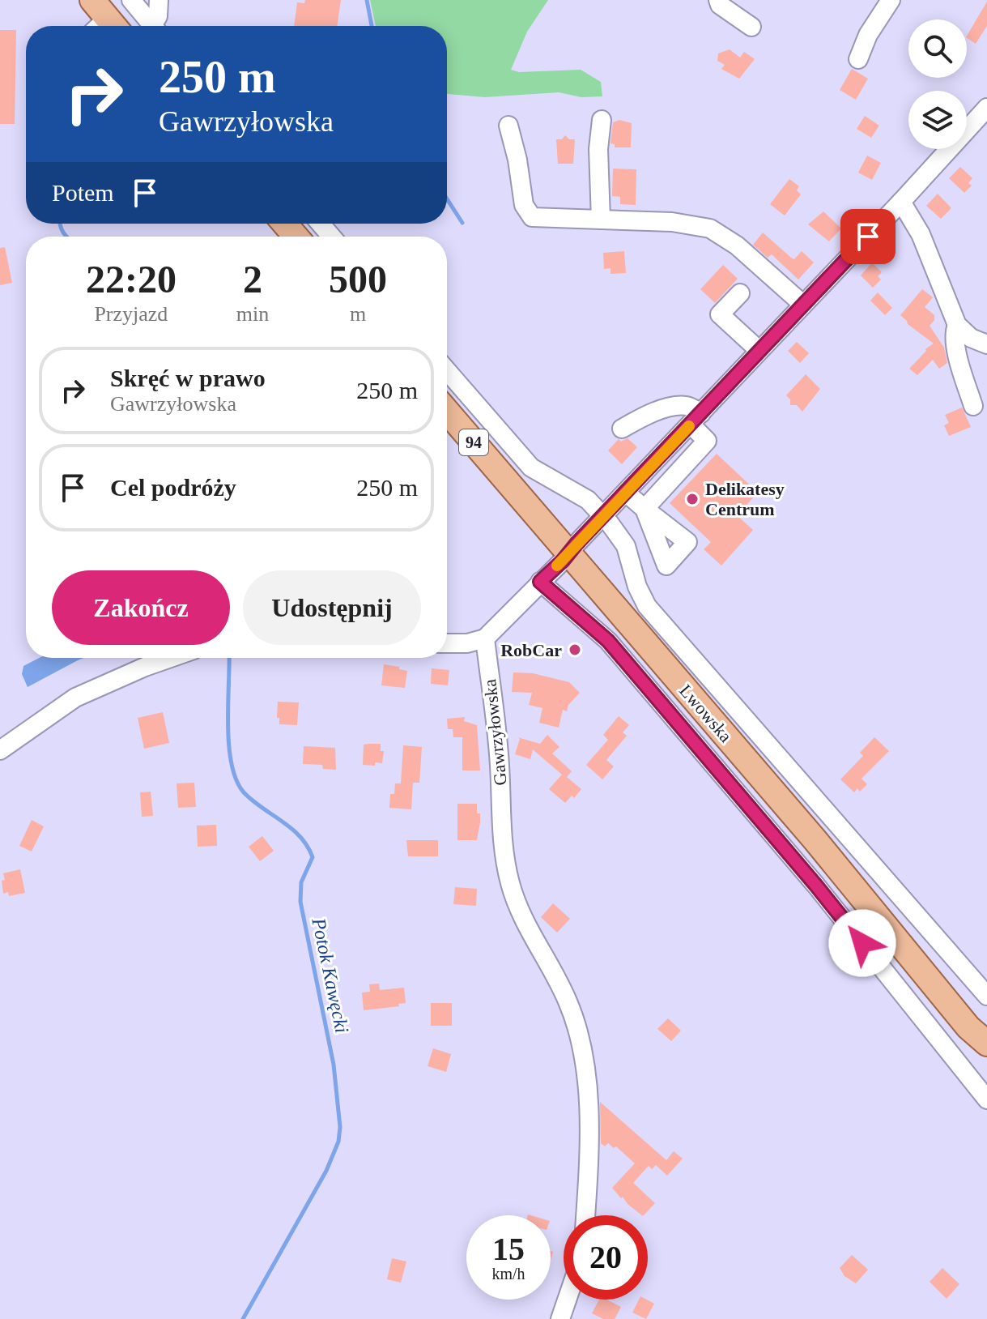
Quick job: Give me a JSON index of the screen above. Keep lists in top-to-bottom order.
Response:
{
  "streets": {
    "main road": ["94", "Lwowska"],
    "street": ["Gawrzyłowska"]
  },
  "water": ["Potok Kawęcki"],
  "places": ["Delikatesy Centrum", "RobCar"],
  "page": {
    "turn": ["250 m", "Gawrzyłowska"],
    "then": "Potem",
    "eta": [
      "22:20",
      "Przyjazd",
      "2",
      "min",
      "500",
      "m"
    ],
    "list": [
      {
        "name": "Skręć w prawo",
        "note": "Gawrzyłowska",
        "value": "250 m"
      },
      {
        "name": "Cel podróży",
        "value": "250 m"
      }
    ],
    "buttons": ["Zakończ", "Udostępnij"],
    "speed": "15 km/h",
    "limit": "20"
  }
}
